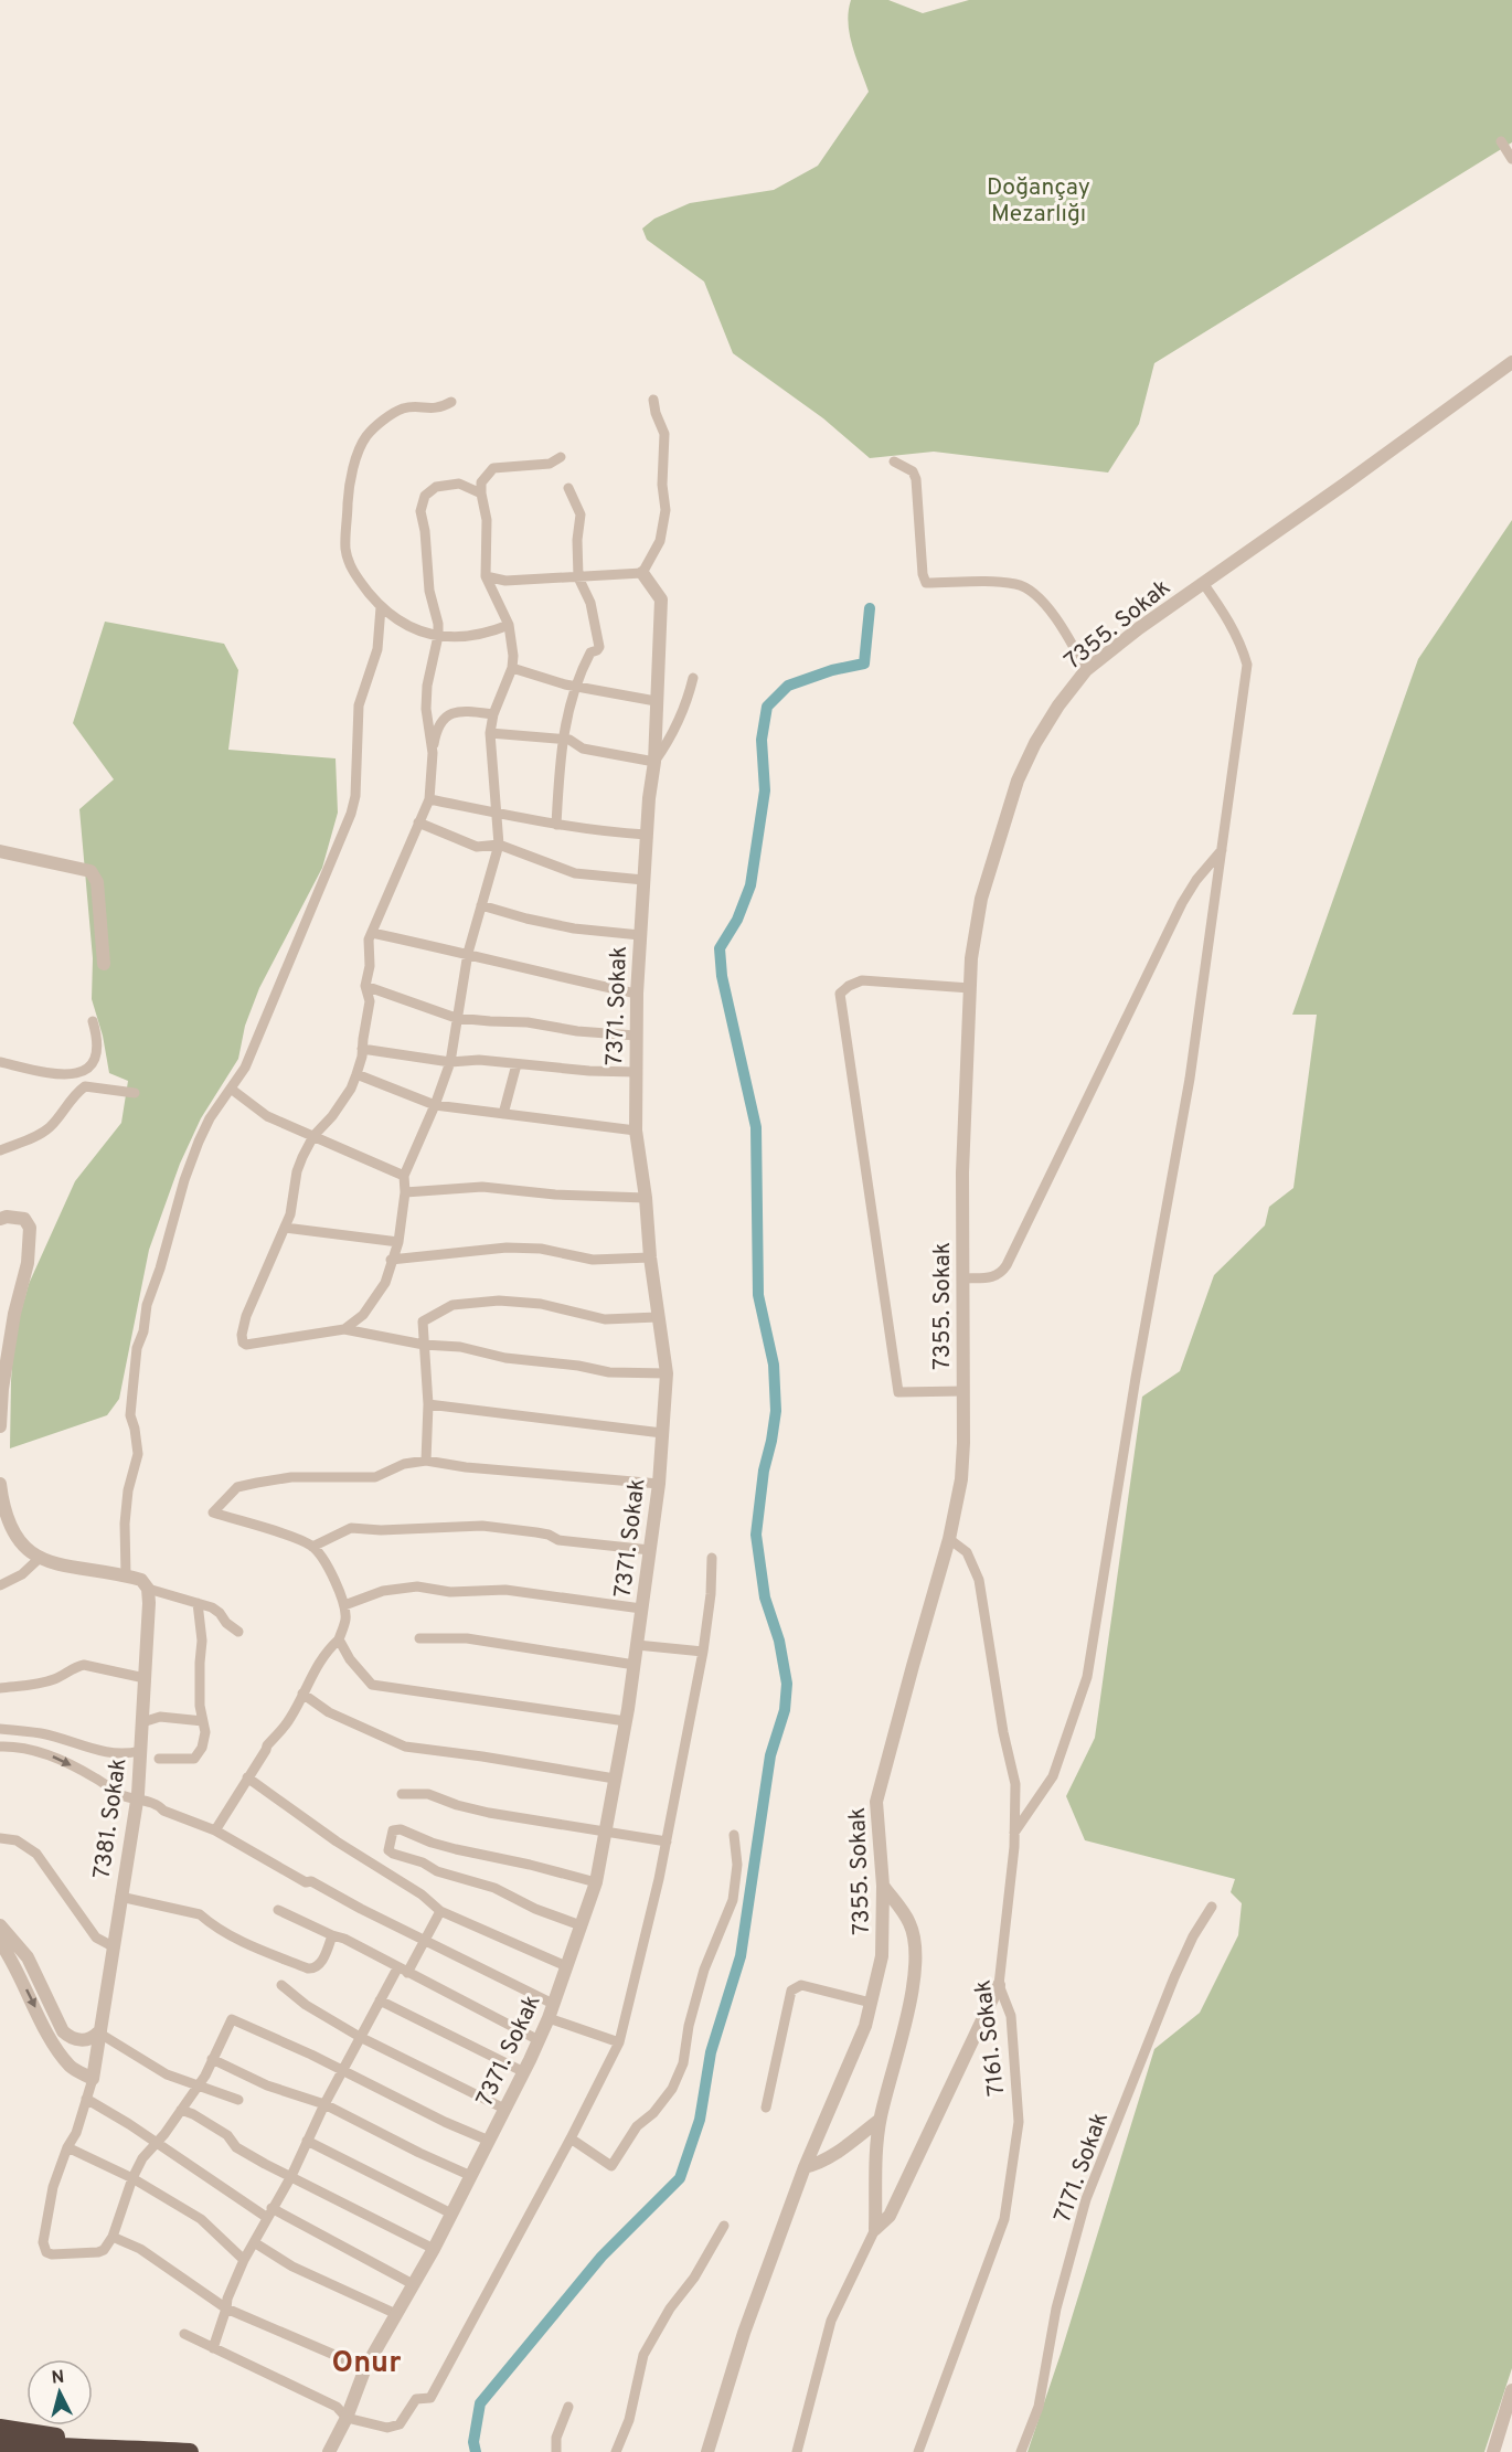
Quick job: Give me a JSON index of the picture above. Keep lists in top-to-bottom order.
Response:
{
  "streets": {
    "street": [
      "7355. Sokak",
      "7371. Sokak",
      "7381. Sokak",
      "7161. Sokak",
      "7171. Sokak"
    ]
  },
  "crossings": [
    ["7355. Sokak", "7161. Sokak"]
  ],
  "districts": ["Onur"],
  "parks": ["Doğançay Mezarlığı"],
  "north": "top"
}
